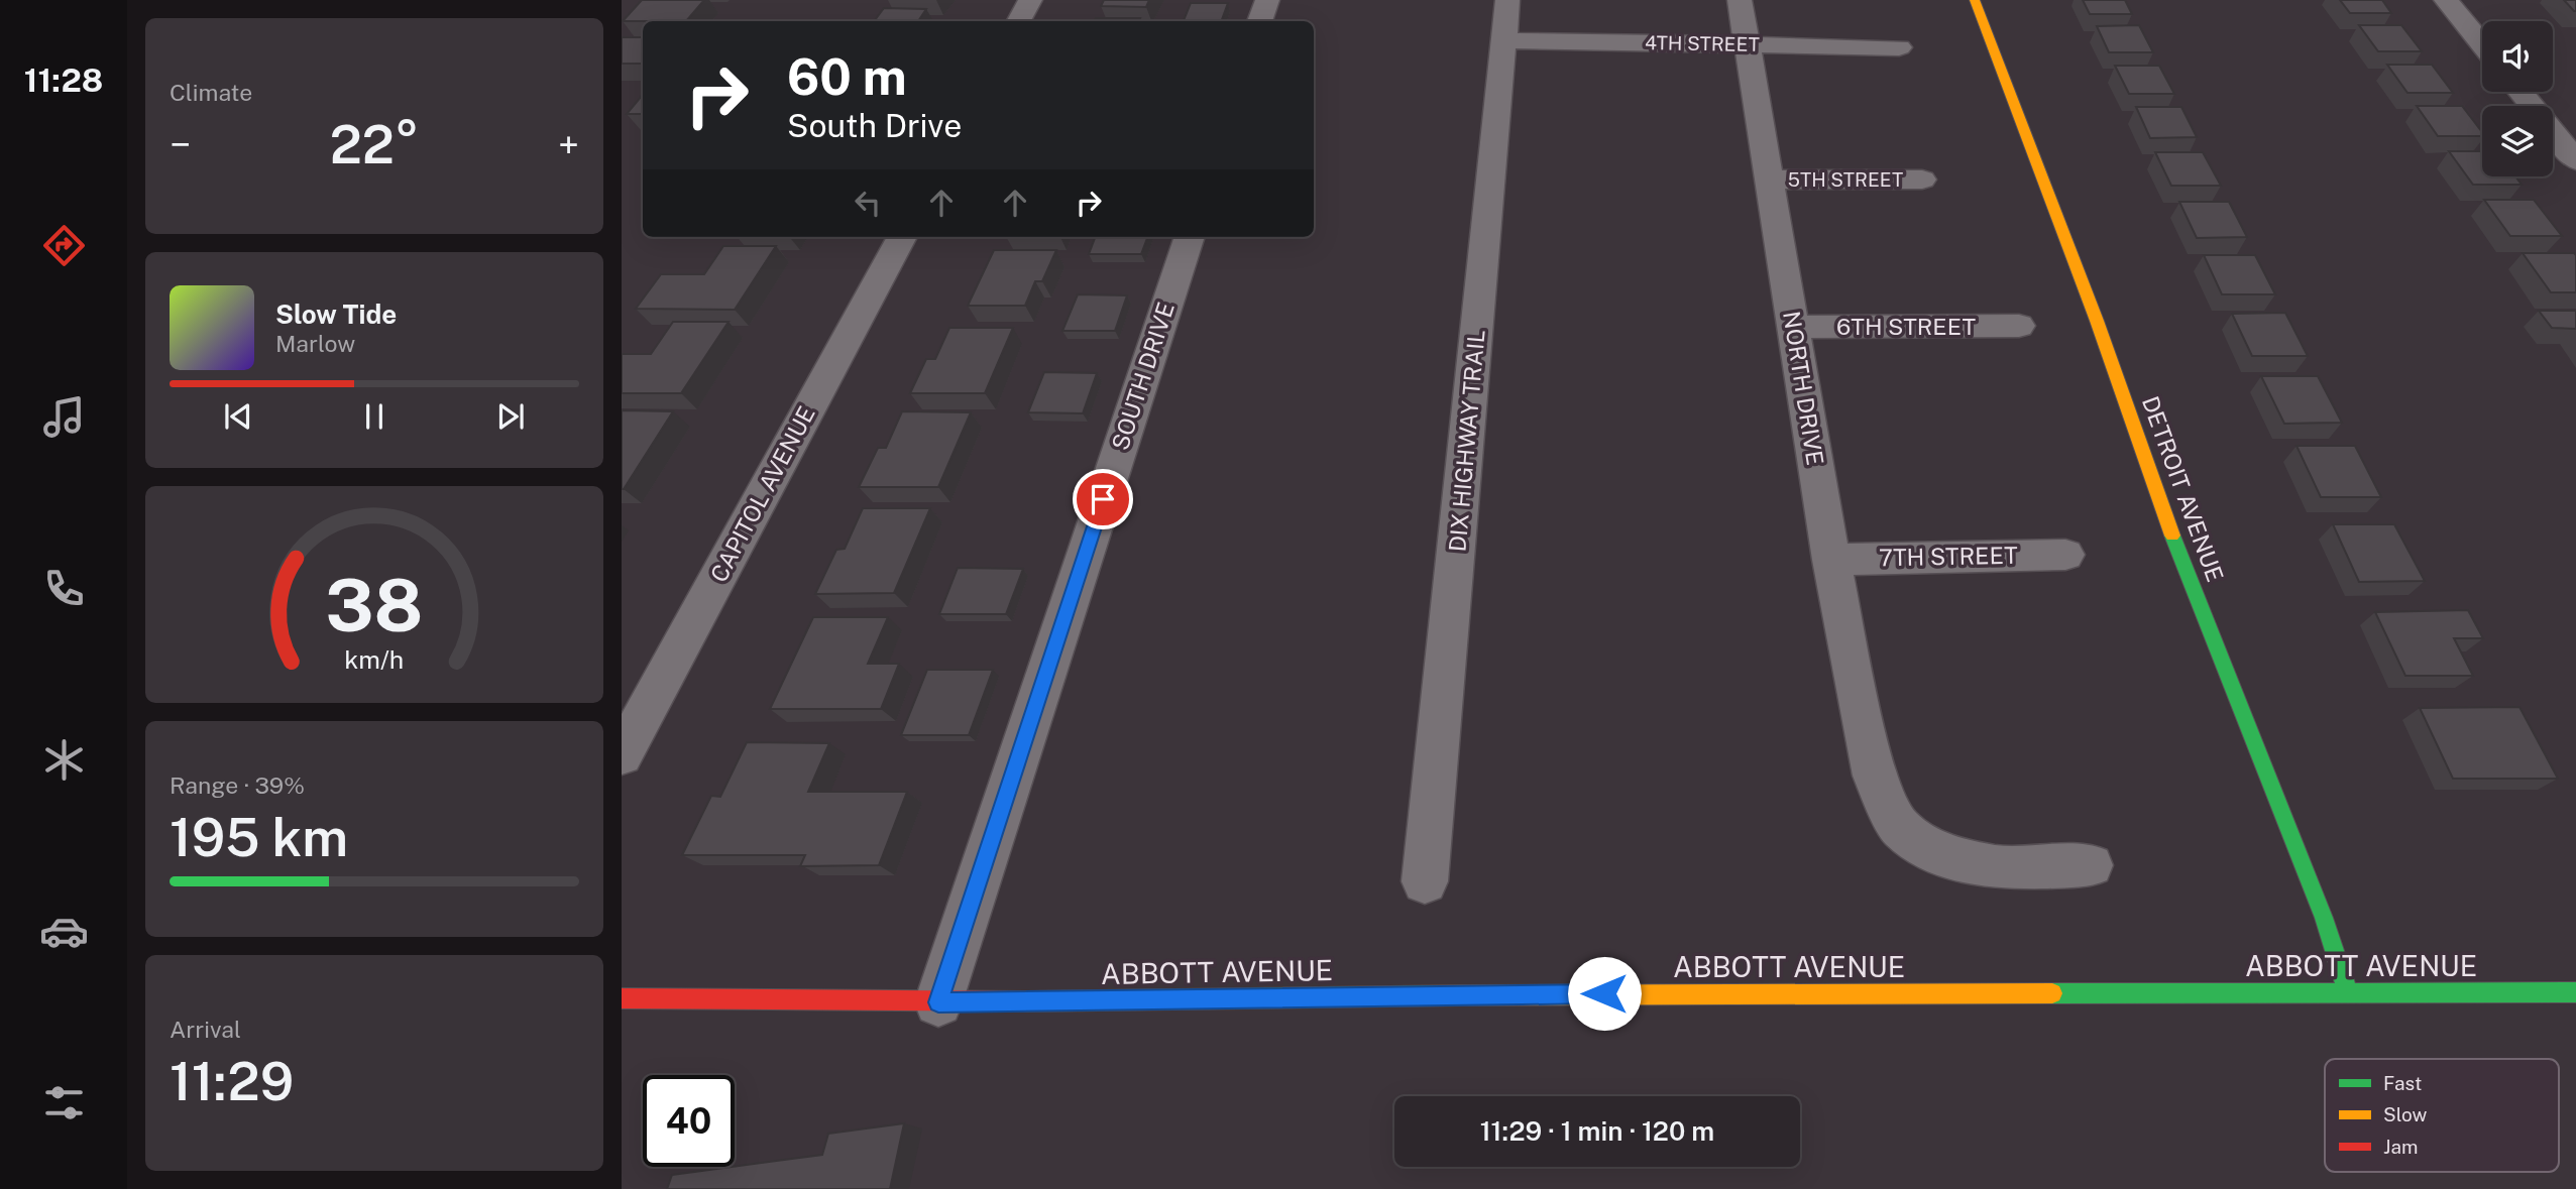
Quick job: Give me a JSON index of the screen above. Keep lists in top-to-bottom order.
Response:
{
  "streets": {
    "street": [
      "4TH STREET",
      "5TH STREET",
      "6TH STREET",
      "SOUTH DRIVE",
      "NORTH DRIVE",
      "DIX HIGHWAY TRAIL",
      "DETROIT AVENUE",
      "CAPITOL AVENUE",
      "7TH STREET",
      "ABBOTT AVENUE"
    ]
  },
  "crossings": [
    ["4TH STREET", "NORTH DRIVE"],
    ["4TH STREET", "DIX HIGHWAY TRAIL"],
    ["5TH STREET", "NORTH DRIVE"],
    ["6TH STREET", "NORTH DRIVE"],
    ["SOUTH DRIVE", "ABBOTT AVENUE"],
    ["NORTH DRIVE", "7TH STREET"],
    ["DETROIT AVENUE", "ABBOTT AVENUE"]
  ],
  "legend": ["Fast", "Slow", "Jam"],
  "page": {
    "tabs": "11:28",
    "tile": [
      "Climate",
      ["Range · 39%", "195 km"],
      ["Arrival", "11:29"]
    ],
    "turn": ["60 m", "South Drive"],
    "heat": ["−", "22°", "+"],
    "song": ["Slow Tide", "Marlow"],
    "limit": "40",
    "trip": "11:29 · 1 min · 120 m",
    "gauge": ["38", "km/h"]
  }
}
